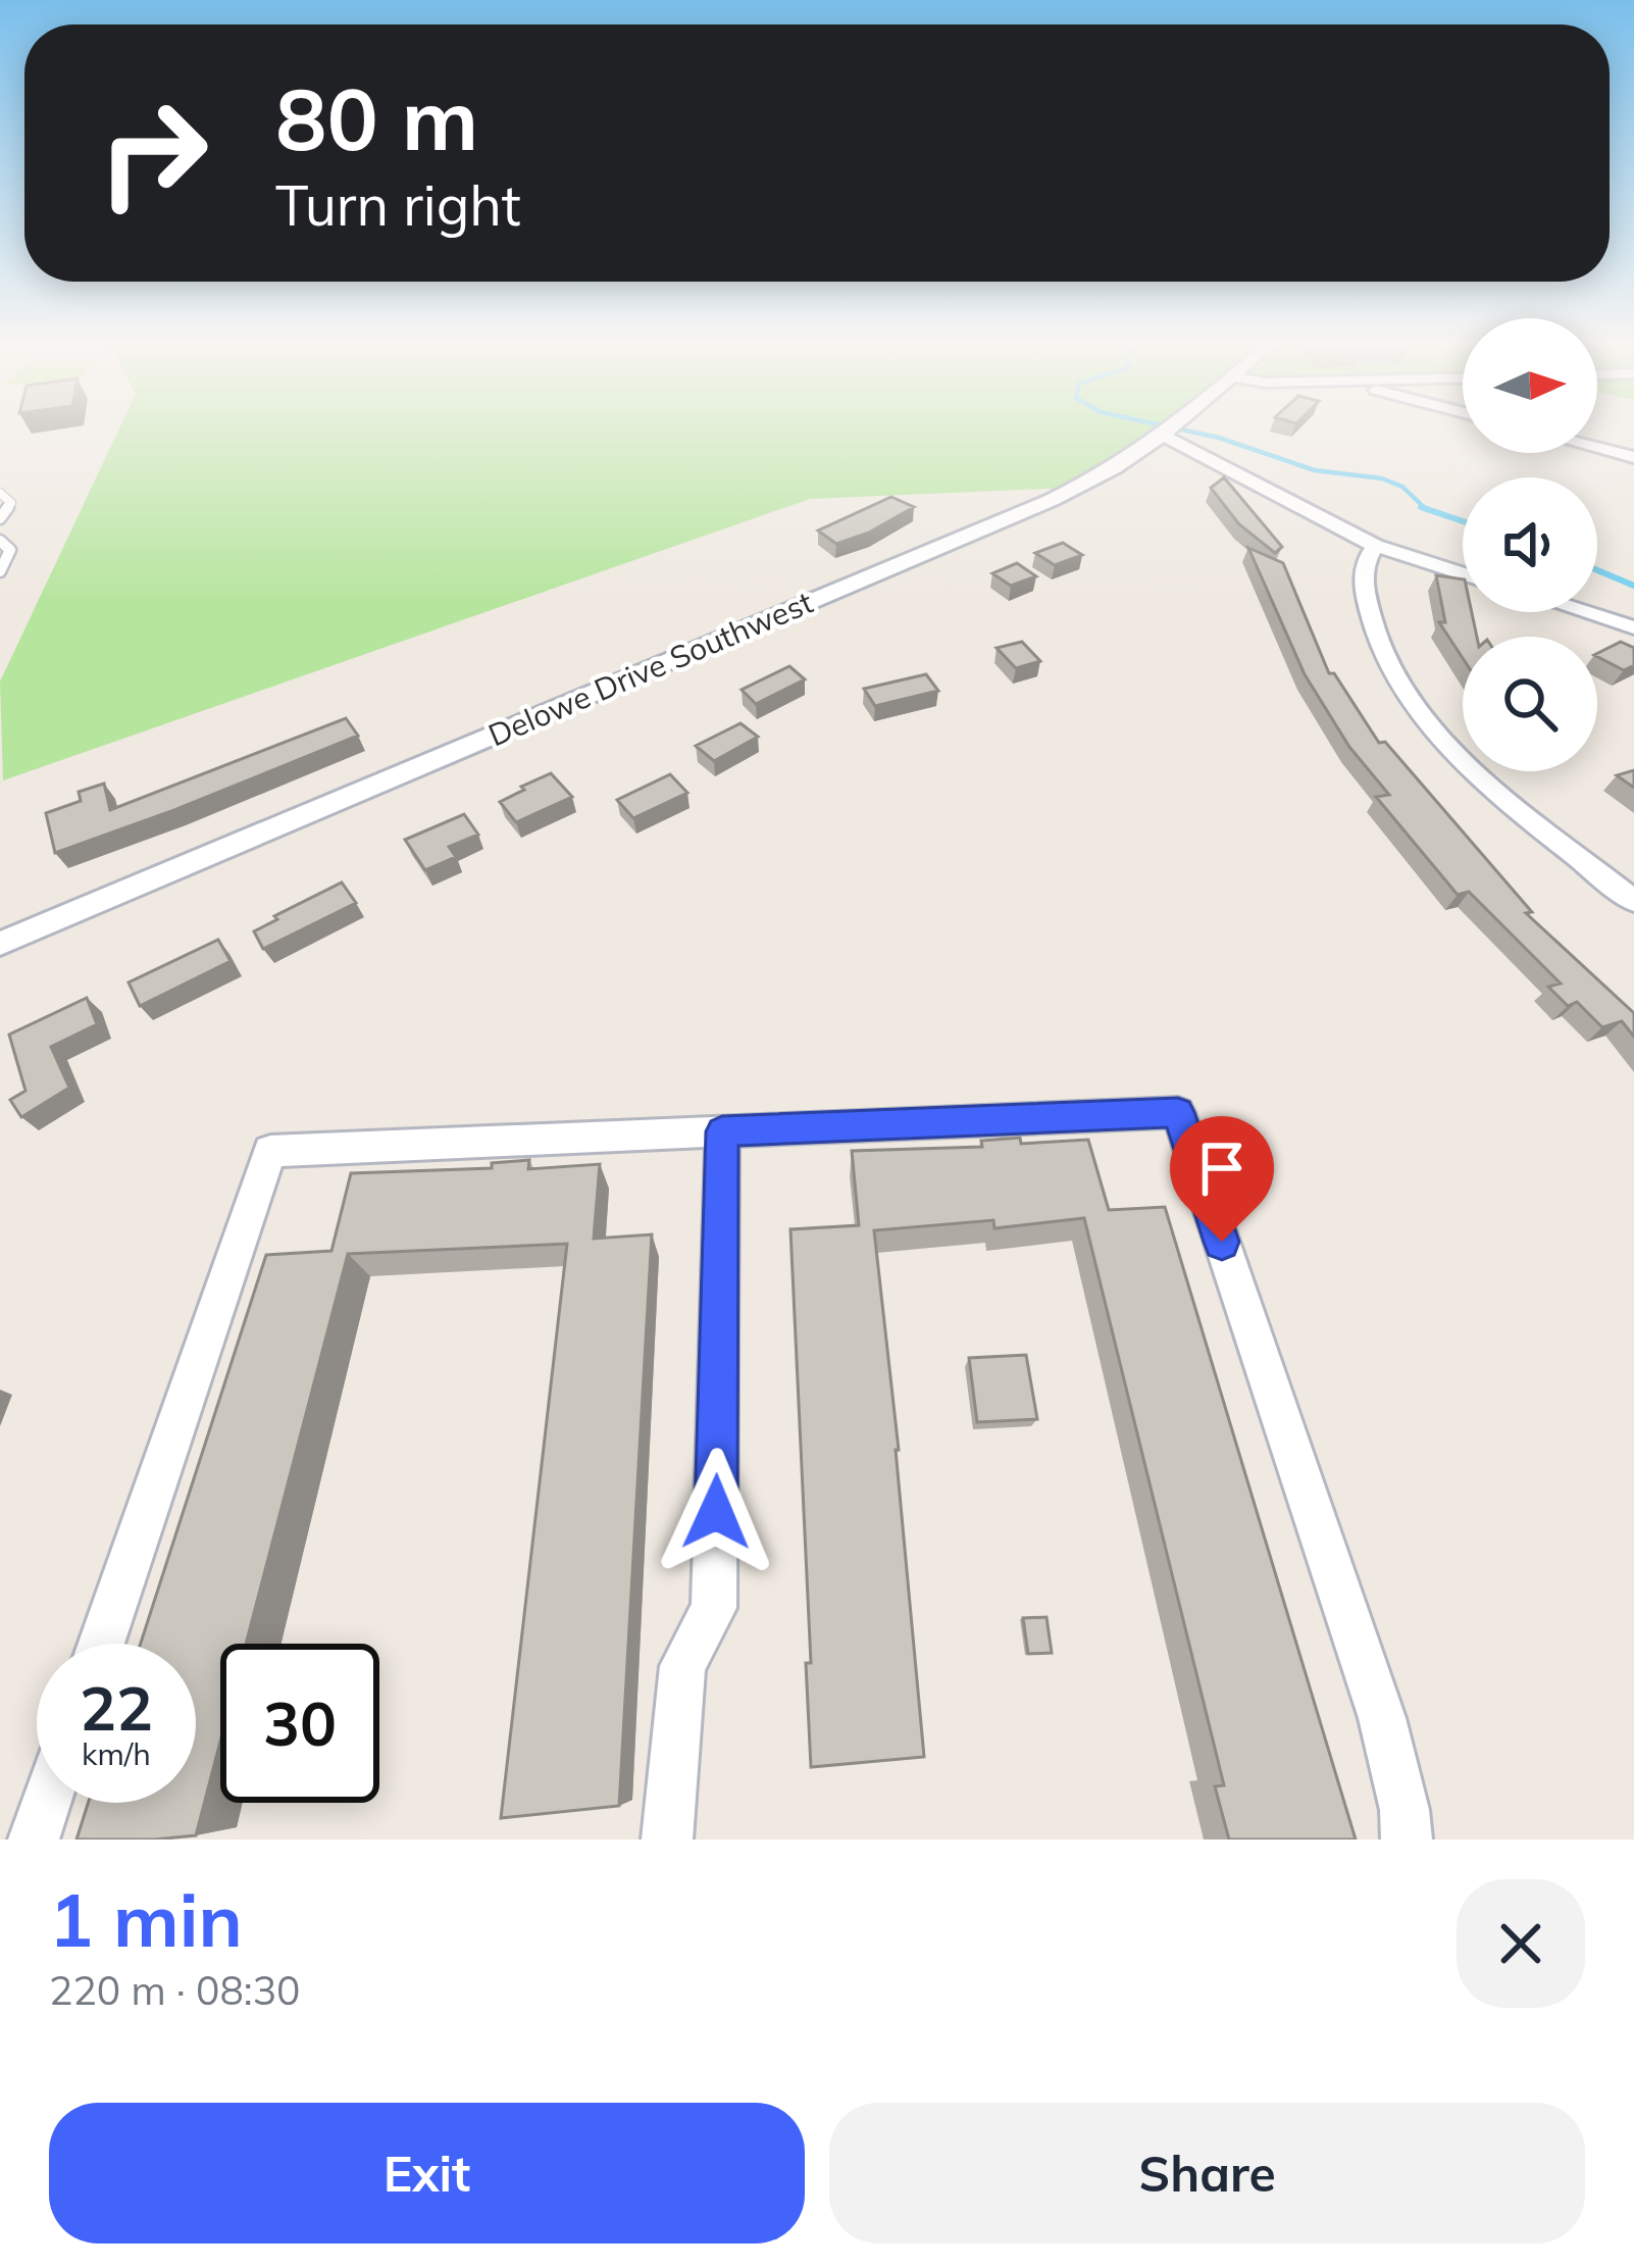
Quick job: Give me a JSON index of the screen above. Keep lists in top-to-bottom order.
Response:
{
  "streets": {
    "street": ["Delowe Drive Southwest"]
  },
  "north": "right",
  "page": {
    "turn": ["80 m", "Turn right"],
    "speed": "22 km/h",
    "limit": "30",
    "heading": ["1 min", "220 m · 08:30"],
    "buttons": ["Exit", "Share"]
  }
}
